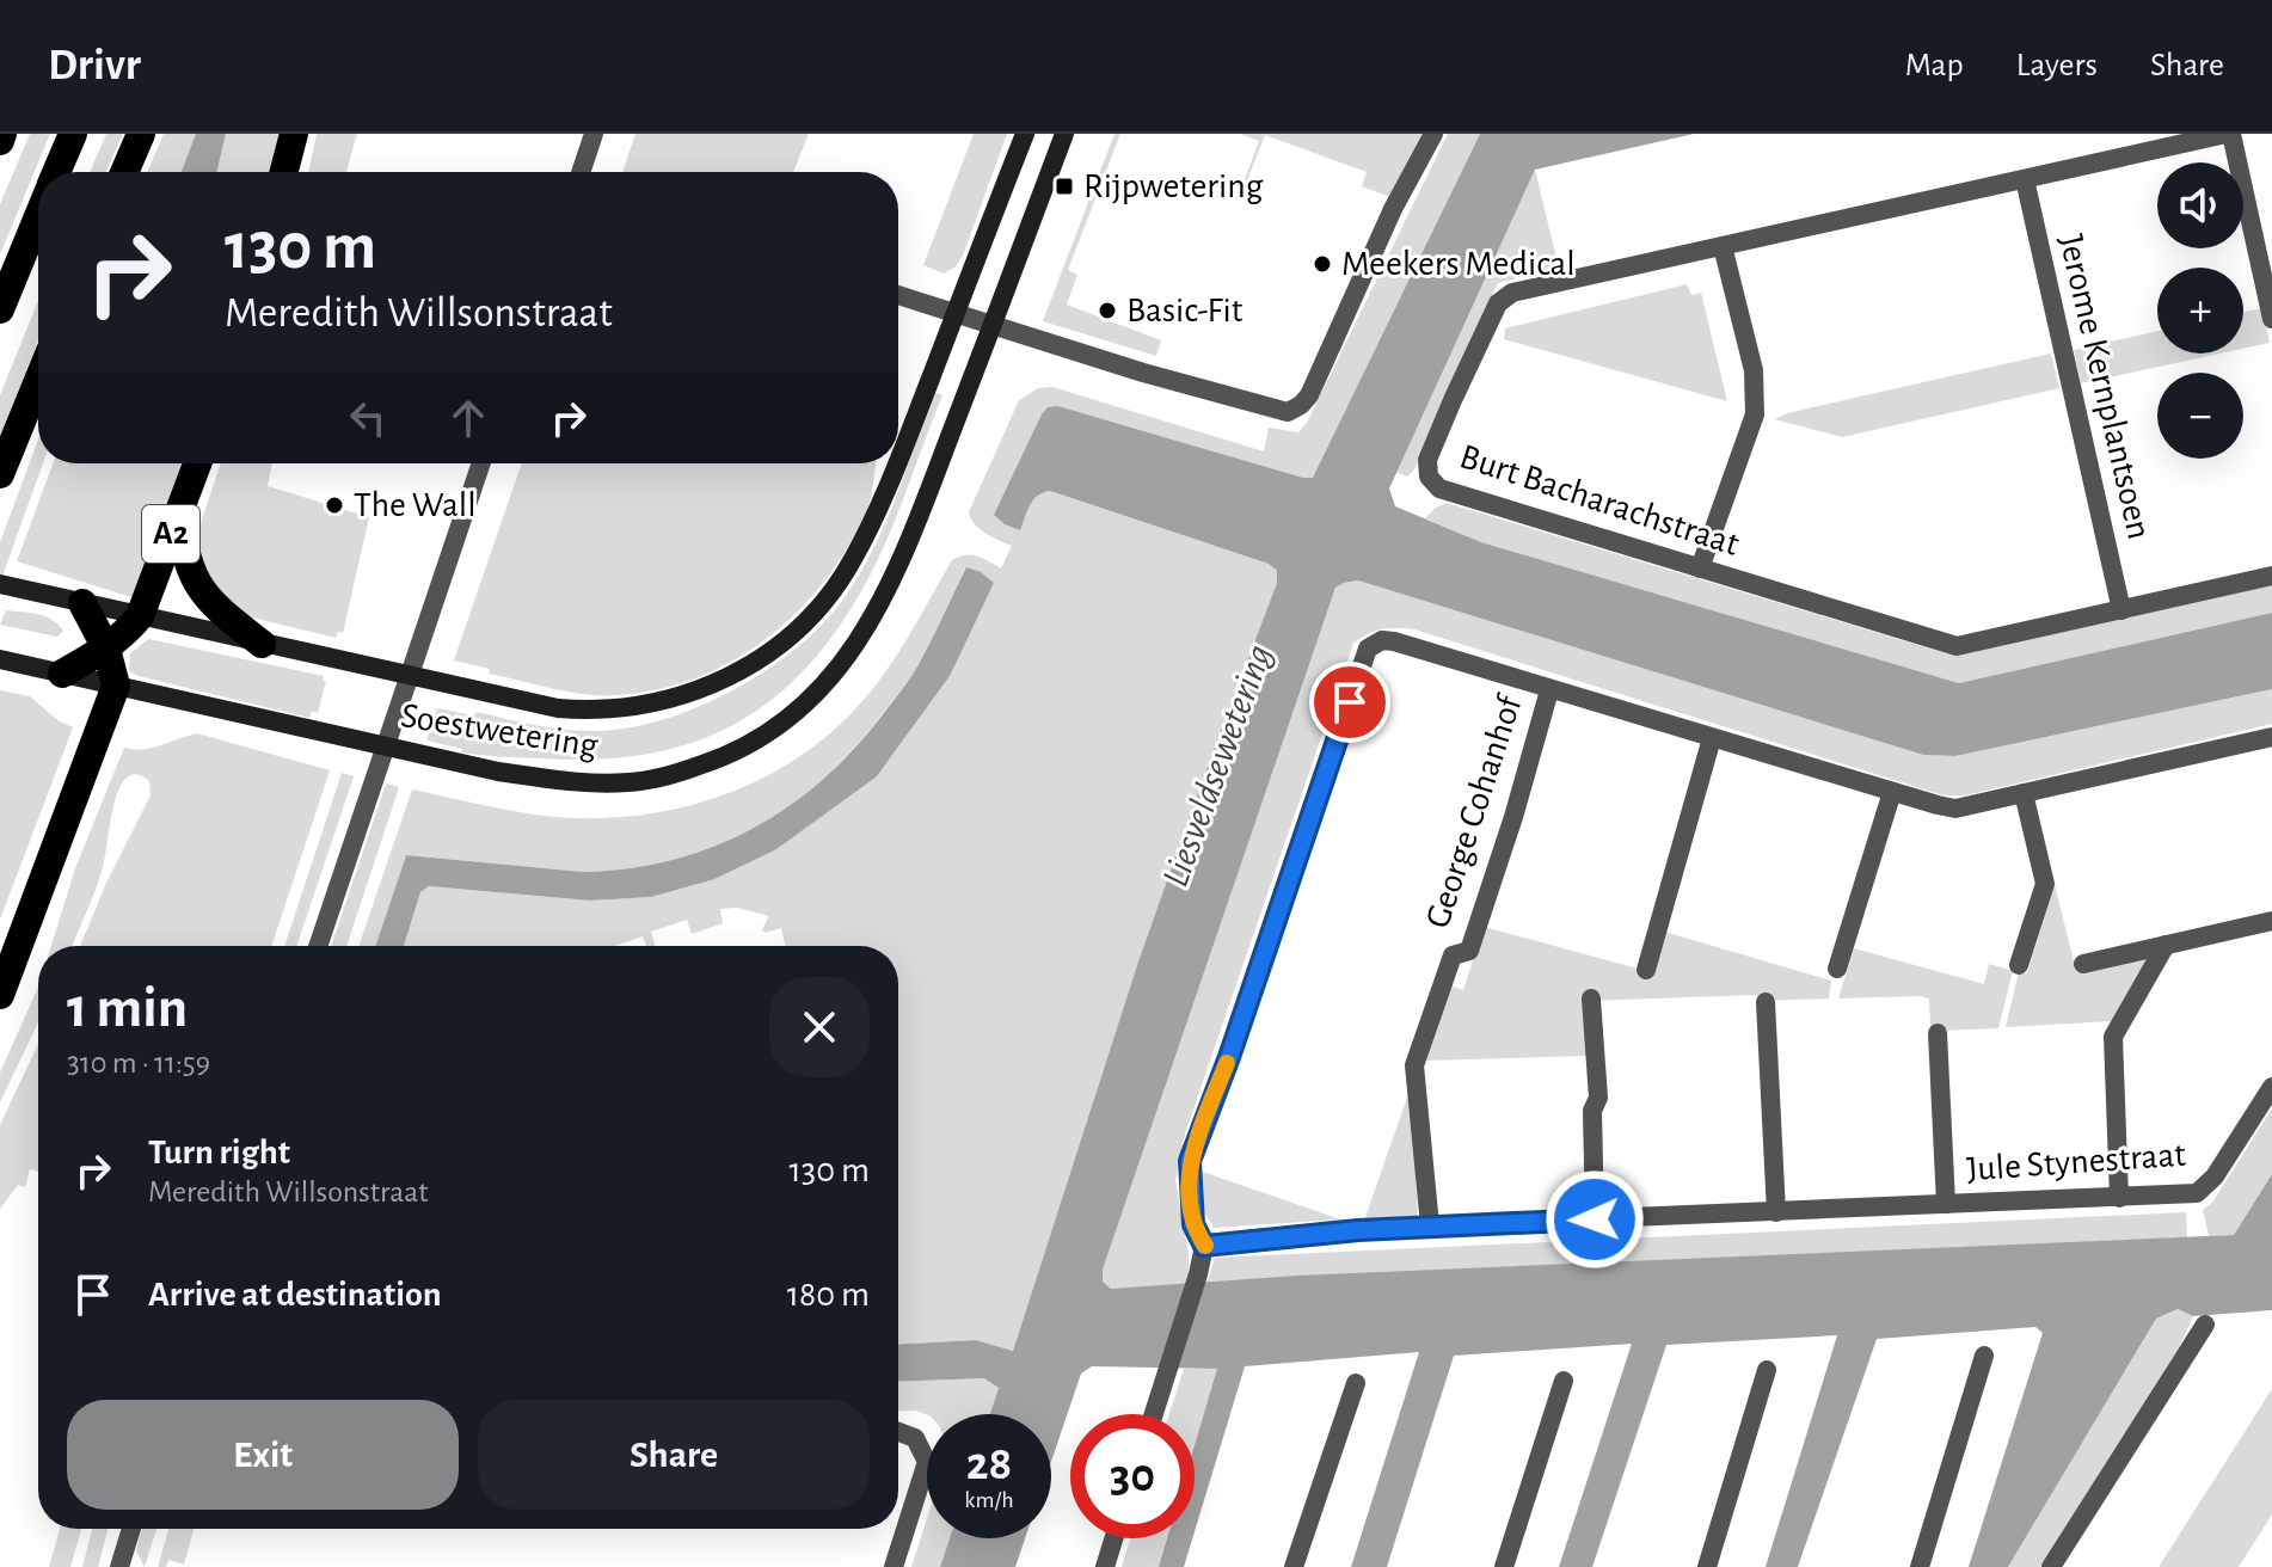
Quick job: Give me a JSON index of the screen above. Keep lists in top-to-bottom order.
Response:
{
  "streets": {
    "highway": ["A2"],
    "main road": ["Soestwetering"],
    "street": [
      "Jerome Kernplantsoen",
      "Burt Bacharachstraat",
      "George Cohanhof",
      "Jule Stynestraat"
    ]
  },
  "crossings": [
    ["Jerome Kernplantsoen", "Burt Bacharachstraat"],
    ["A2", "Soestwetering"],
    ["George Cohanhof", "Jule Stynestraat"]
  ],
  "water": ["Liesveldsewetering"],
  "places": {
    "transit": ["Rijpwetering"],
    "other": ["Meekers Medical", "Basic-Fit", "The Wall"]
  },
  "page": {
    "header": "Drivr",
    "nav": ["Map", "Layers", "Share"],
    "map_buttons": ["+", "−"],
    "turn": ["130 m", "Meredith Willsonstraat"],
    "heading": ["1 min", "310 m · 11:59"],
    "list": [
      {
        "name": "Turn right",
        "note": "Meredith Willsonstraat",
        "value": "130 m"
      },
      {
        "name": "Arrive at destination",
        "value": "180 m"
      }
    ],
    "buttons": ["Exit", "Share"],
    "speed": "28 km/h",
    "limit": "30"
  }
}
